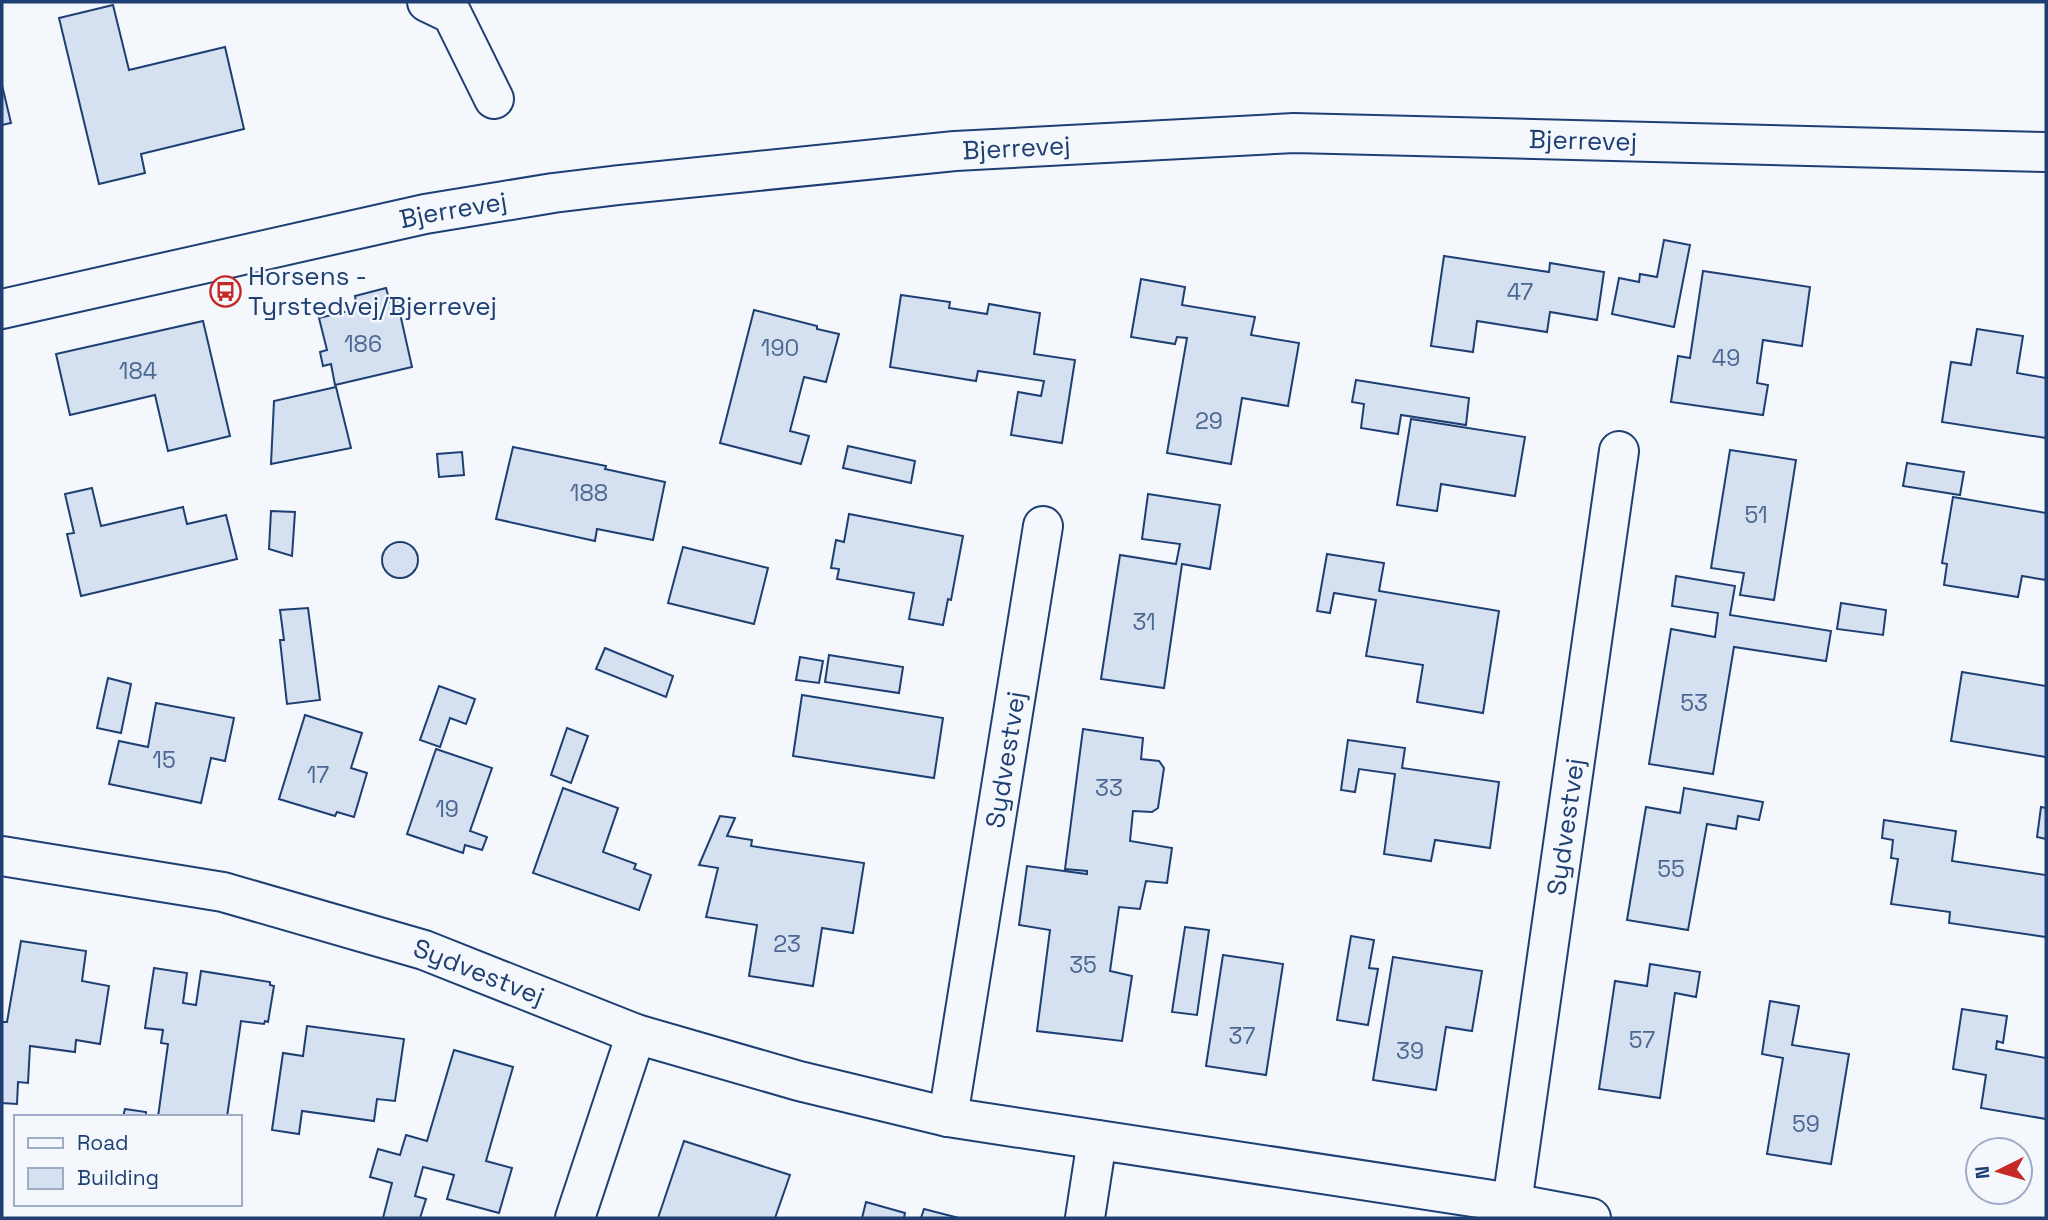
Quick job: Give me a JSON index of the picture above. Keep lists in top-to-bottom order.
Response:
{
  "streets": {
    "street": ["Bjerrevej", "Sydvestvej"]
  },
  "places": {
    "bus stop": ["Horsens - Tyrstedvej/Bjerrevej"]
  },
  "house_numbers": [
    "47",
    "186",
    "190",
    "49",
    "184",
    "29",
    "188",
    "51",
    "31",
    "53",
    "15",
    "17",
    "33",
    "19",
    "55",
    "23",
    "35",
    "37",
    "57",
    "39",
    "59"
  ],
  "legend": ["Road", "Building"],
  "north": "left"
}
